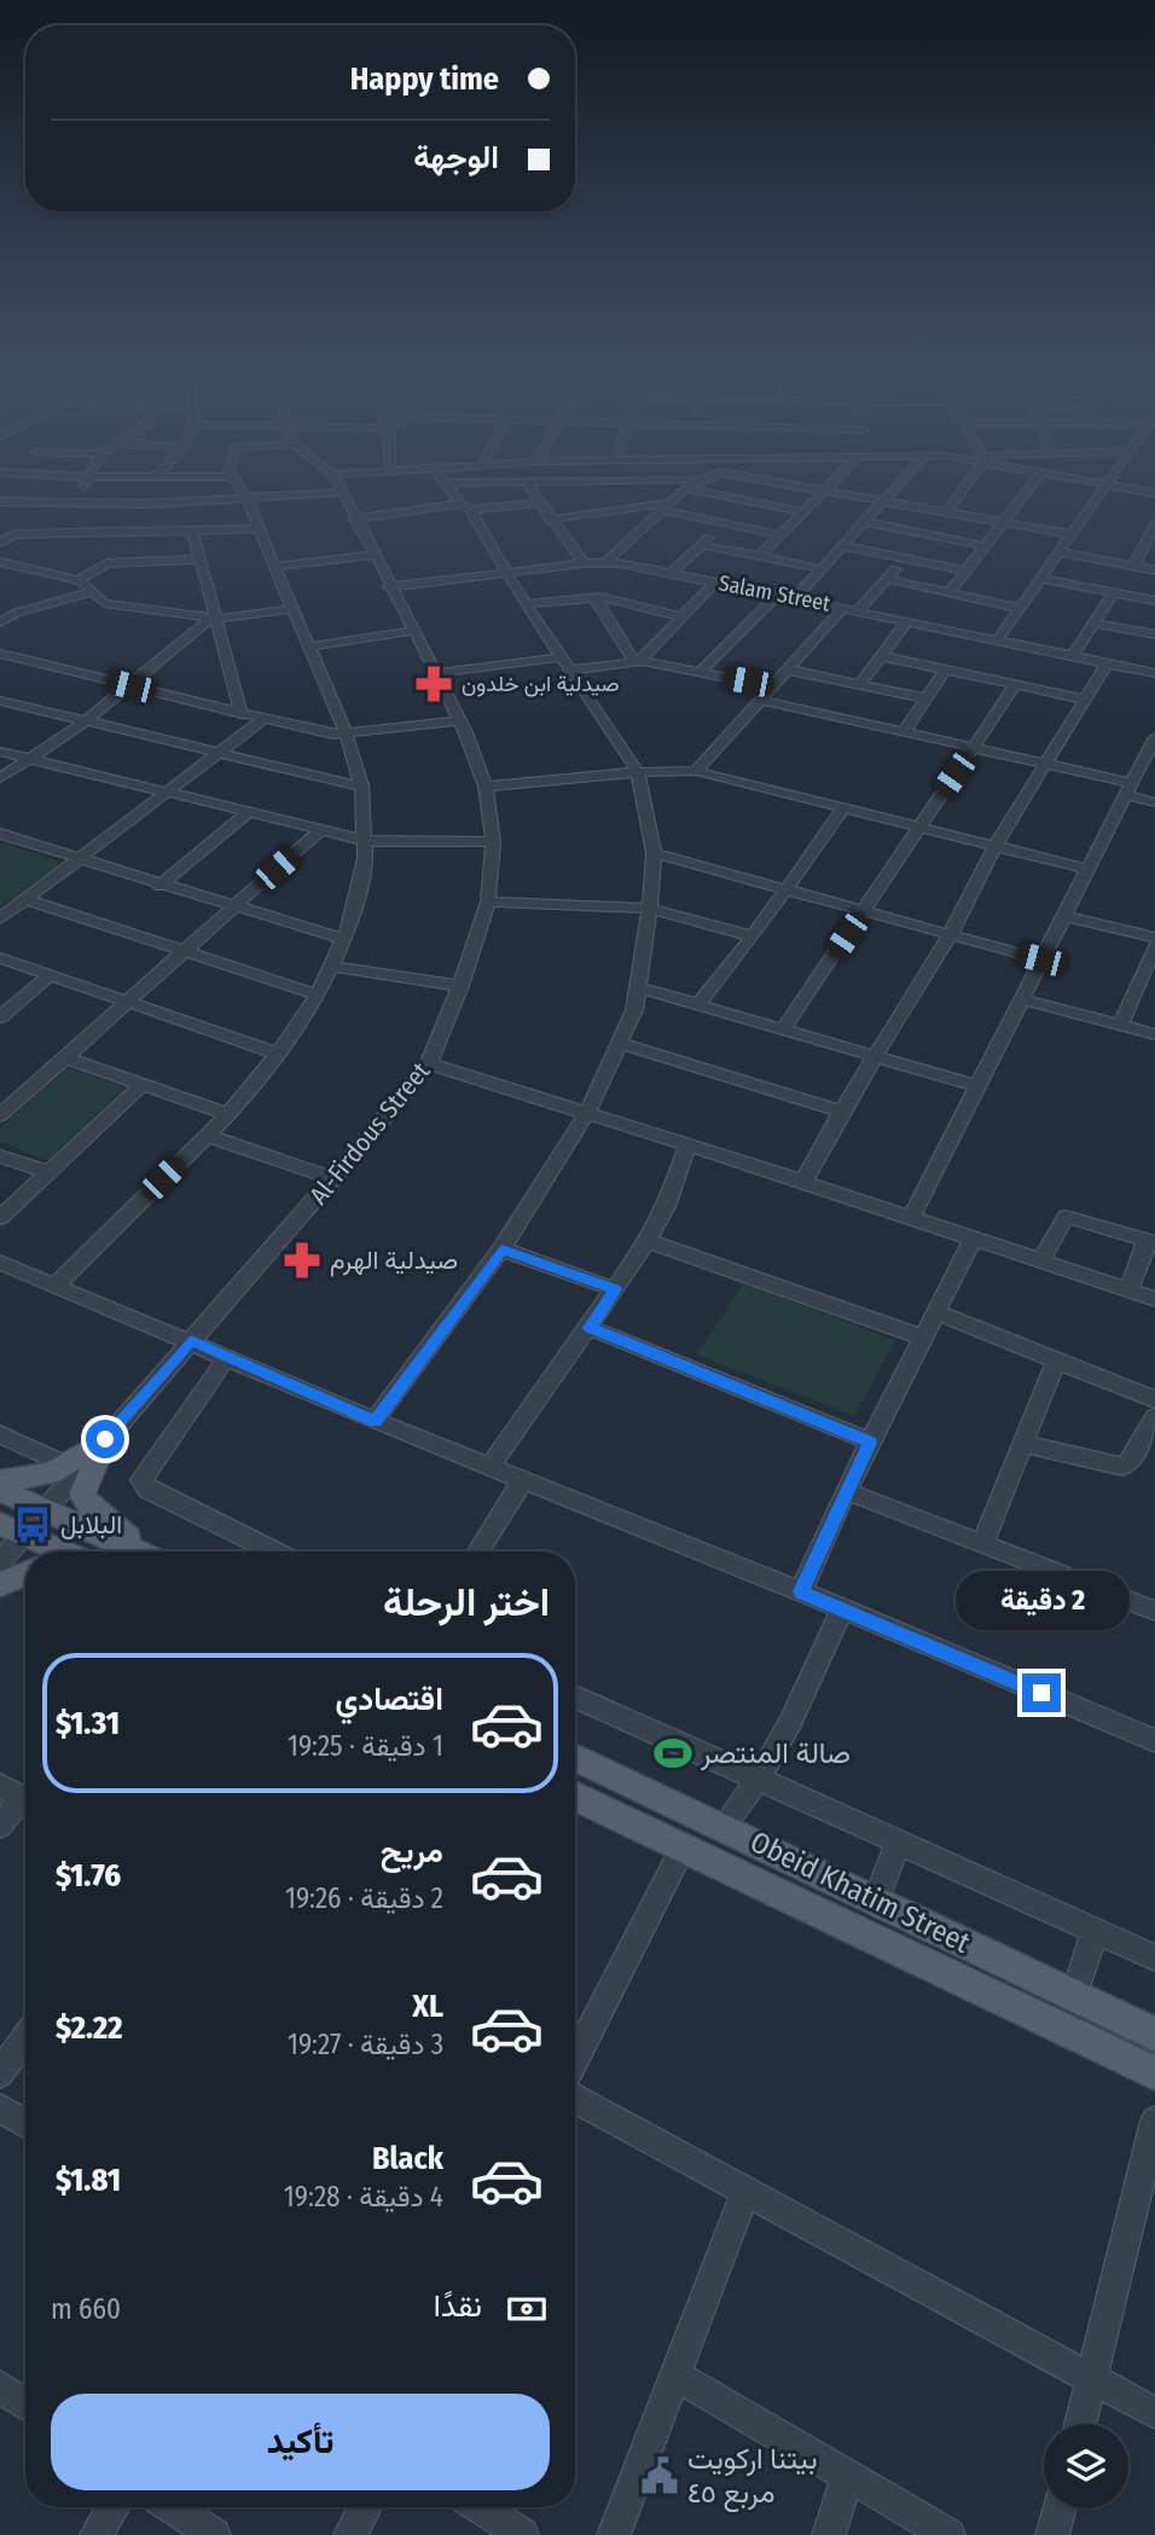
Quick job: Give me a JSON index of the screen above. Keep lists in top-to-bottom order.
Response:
{
  "streets": {
    "main road": ["Obeid Khatim Street"],
    "street": ["Salam Street", "Al-Firdous Street"]
  },
  "crossings": [
    ["Salam Street", "Al-Firdous Street"]
  ],
  "places": {
    "pharmacy": ["صيدلية ابن خلدون", "صيدلية الهرم"],
    "bus stop": ["البلابل"],
    "sports": ["صالة المنتصر"],
    "public building": ["بيتنا اركويت مربع ٤٥"]
  },
  "page": {
    "banner": ["Happy time", "الوجهة"],
    "heading": "اختر الرحلة",
    "bubble": "2 دقيقة",
    "list": [
      {
        "name": "اقتصادي",
        "note": "1 دقيقة · 19:25",
        "value": "$1.31"
      },
      {
        "name": "مريح",
        "note": "2 دقيقة · 19:26",
        "value": "$1.76"
      },
      {
        "name": "XL",
        "note": "3 دقيقة · 19:27",
        "value": "$2.22"
      },
      {
        "name": "Black",
        "note": "4 دقيقة · 19:28",
        "value": "$1.81"
      }
    ],
    "pay": ["نقدًا", "660 m"],
    "buttons": "تأكيد"
  }
}
